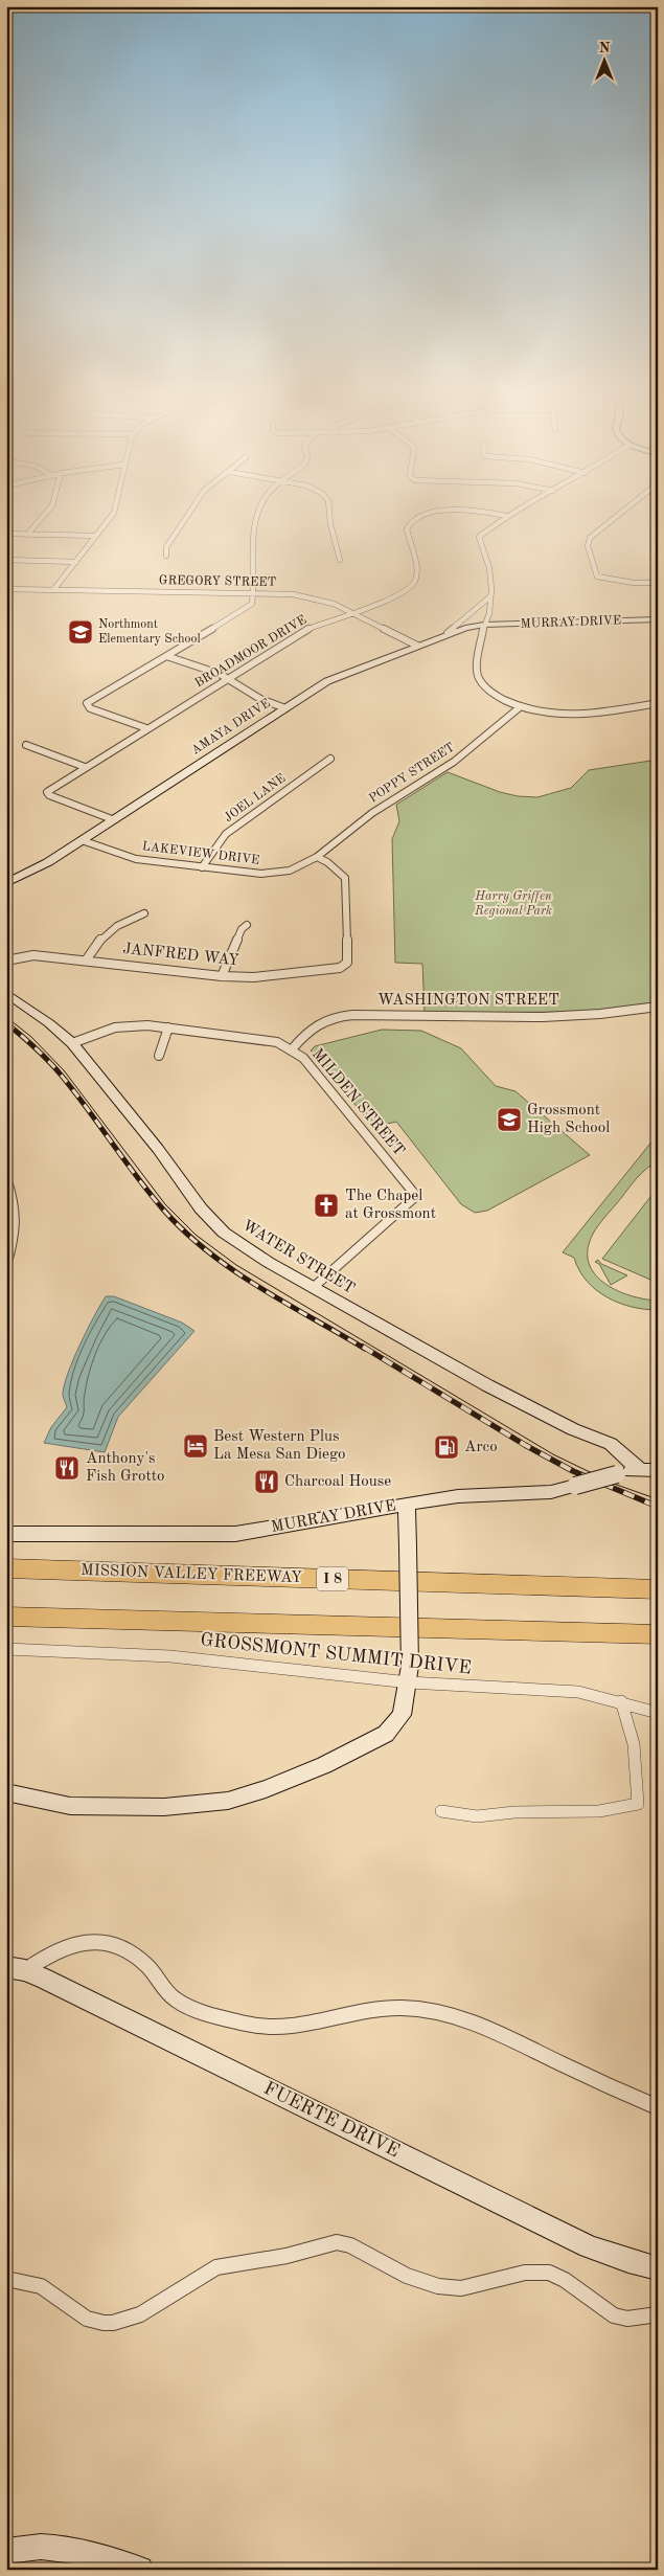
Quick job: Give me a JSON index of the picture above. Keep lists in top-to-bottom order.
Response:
{
  "streets": {
    "highway": ["MISSION VALLEY FREEWAY", "I 8"],
    "main road": [
      "MURRAY DRIVE",
      "AMAYA DRIVE",
      "WATER STREET",
      "FUERTE DRIVE"
    ],
    "street": [
      "GREGORY STREET",
      "BROADMOOR DRIVE",
      "POPPY STREET",
      "JOEL LANE",
      "LAKEVIEW DRIVE",
      "JANFRED WAY",
      "WASHINGTON STREET",
      "MILDEN STREET",
      "GROSSMONT SUMMIT DRIVE"
    ]
  },
  "crossings": [
    ["GREGORY STREET", "BROADMOOR DRIVE"],
    ["GREGORY STREET", "AMAYA DRIVE"],
    ["MURRAY DRIVE", "AMAYA DRIVE"],
    ["MURRAY DRIVE", "WATER STREET"],
    ["BROADMOOR DRIVE", "AMAYA DRIVE"],
    ["AMAYA DRIVE", "LAKEVIEW DRIVE"],
    ["POPPY STREET", "LAKEVIEW DRIVE"],
    ["POPPY STREET", "JANFRED WAY"],
    ["JOEL LANE", "LAKEVIEW DRIVE"],
    ["LAKEVIEW DRIVE", "JANFRED WAY"],
    ["WASHINGTON STREET", "MILDEN STREET"],
    ["MILDEN STREET", "WATER STREET"]
  ],
  "parks": ["Harry Griffen Regional Park"],
  "places": {
    "school or university": ["Northmont Elementary School", "Grossmont High School"],
    "church": ["The Chapel at Grossmont"],
    "hotel": ["Best Western Plus La Mesa San Diego"],
    "fuel station": ["Arco"],
    "restaurant": ["Anthony's Fish Grotto", "Charcoal House"]
  },
  "north": "top"
}
